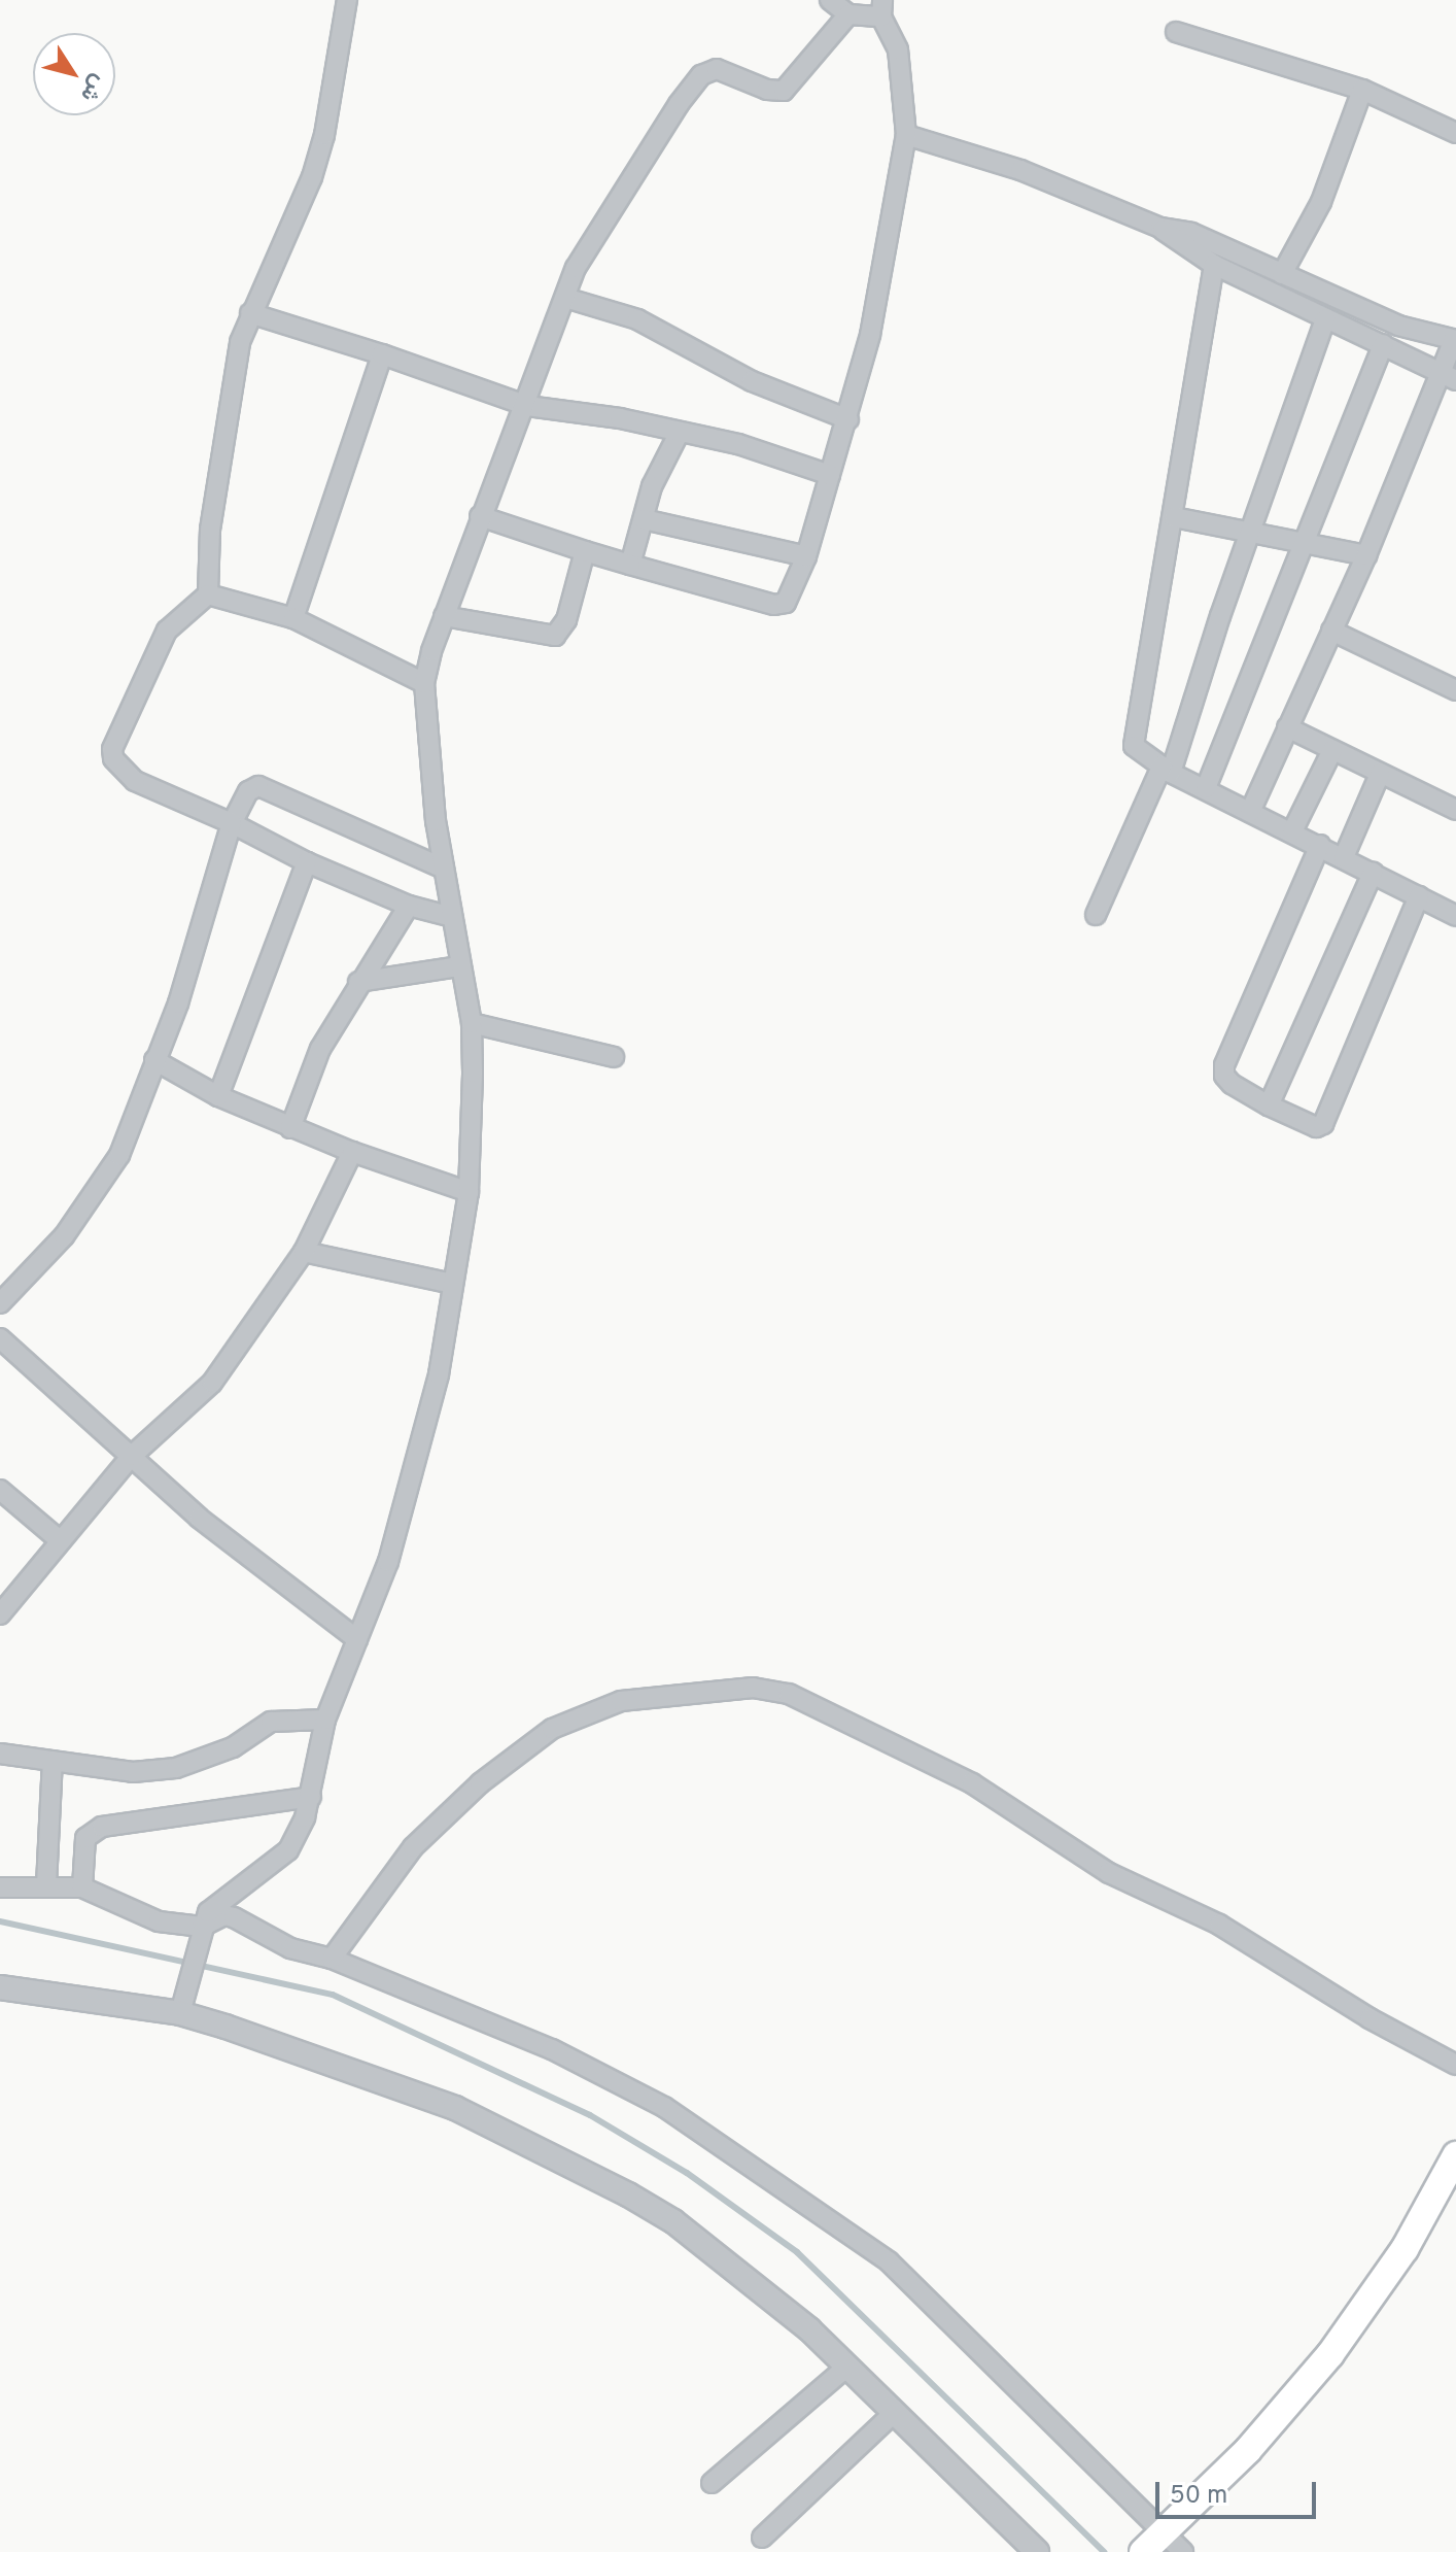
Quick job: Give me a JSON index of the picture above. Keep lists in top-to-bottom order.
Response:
{
  "scale_bar": "50 m",
  "north": "bottom right"
}
